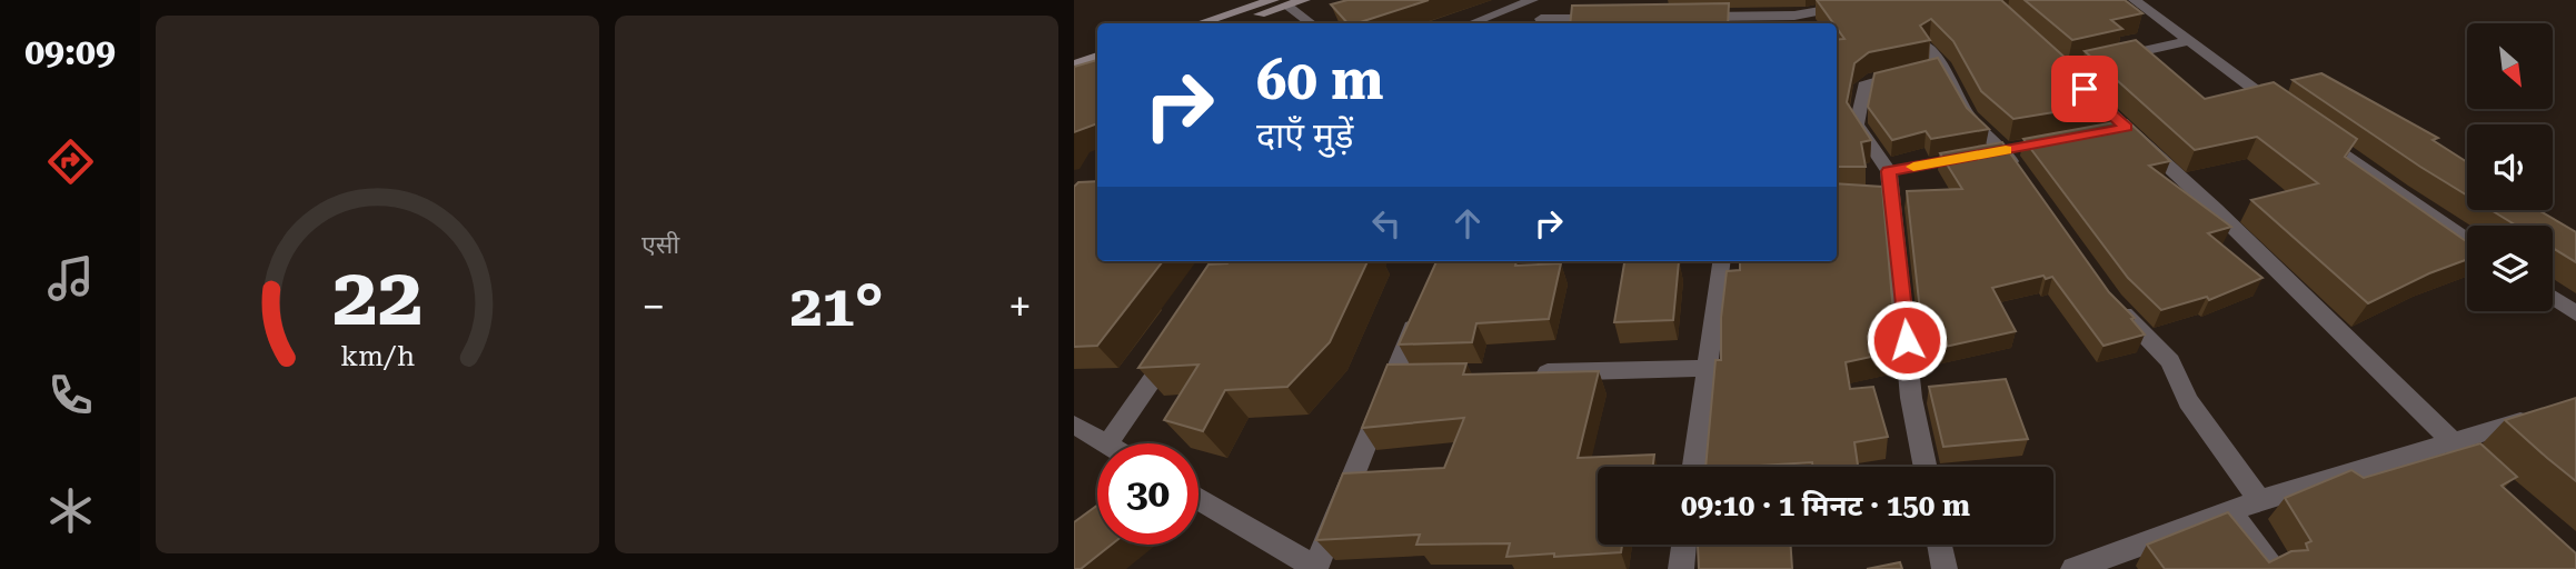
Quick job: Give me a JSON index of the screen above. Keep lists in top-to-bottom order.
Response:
{
  "north": "bottom right",
  "page": {
    "tabs": "09:09",
    "tile": "एसी",
    "turn": ["60 m", "दाएँ मुड़ें"],
    "heat": ["−", "21°", "+"],
    "limit": "30",
    "trip": "09:10 · 1 मिनट · 150 m",
    "gauge": ["22", "km/h"]
  }
}
